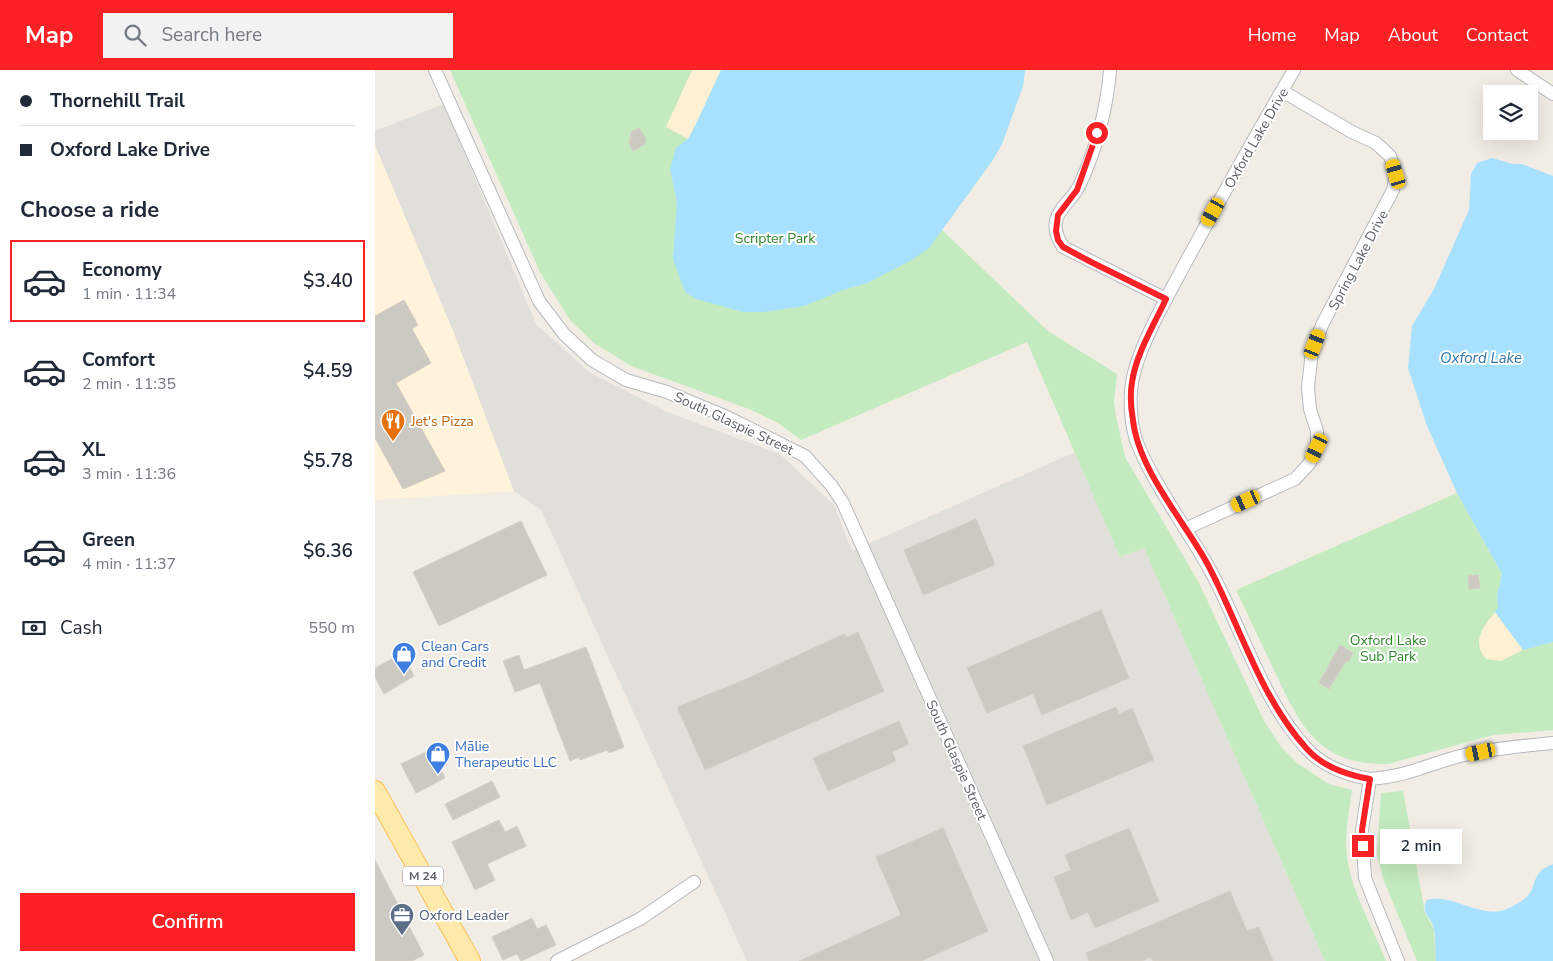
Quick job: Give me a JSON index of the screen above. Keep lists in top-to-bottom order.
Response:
{
  "streets": {
    "main road": ["M 24"],
    "street": ["Oxford Lake Drive", "Spring Lake Drive", "South Glaspie Street"]
  },
  "crossings": [
    ["Oxford Lake Drive", "Spring Lake Drive"]
  ],
  "water": ["Oxford Lake"],
  "parks": ["Scripter Park", "Oxford Lake Sub Park"],
  "places": {
    "restaurant": ["Jet's Pizza"],
    "shop": ["Clean Cars and Credit", "Mālie Therapeutic LLC"],
    "office": ["Oxford Leader"]
  },
  "page": {
    "header": "Map",
    "search": "Search here",
    "nav": [
      "Home",
      "Map",
      "About",
      "Contact"
    ],
    "banner": ["Thornehill Trail", "Oxford Lake Drive"],
    "heading": "Choose a ride",
    "list": [
      {
        "name": "Economy",
        "note": "1 min · 11:34",
        "value": "$3.40"
      },
      {
        "name": "Comfort",
        "note": "2 min · 11:35",
        "value": "$4.59"
      },
      {
        "name": "XL",
        "note": "3 min · 11:36",
        "value": "$5.78"
      },
      {
        "name": "Green",
        "note": "4 min · 11:37",
        "value": "$6.36"
      }
    ],
    "pay": ["Cash", "550 m"],
    "bubble": "2 min",
    "buttons": "Confirm"
  }
}
